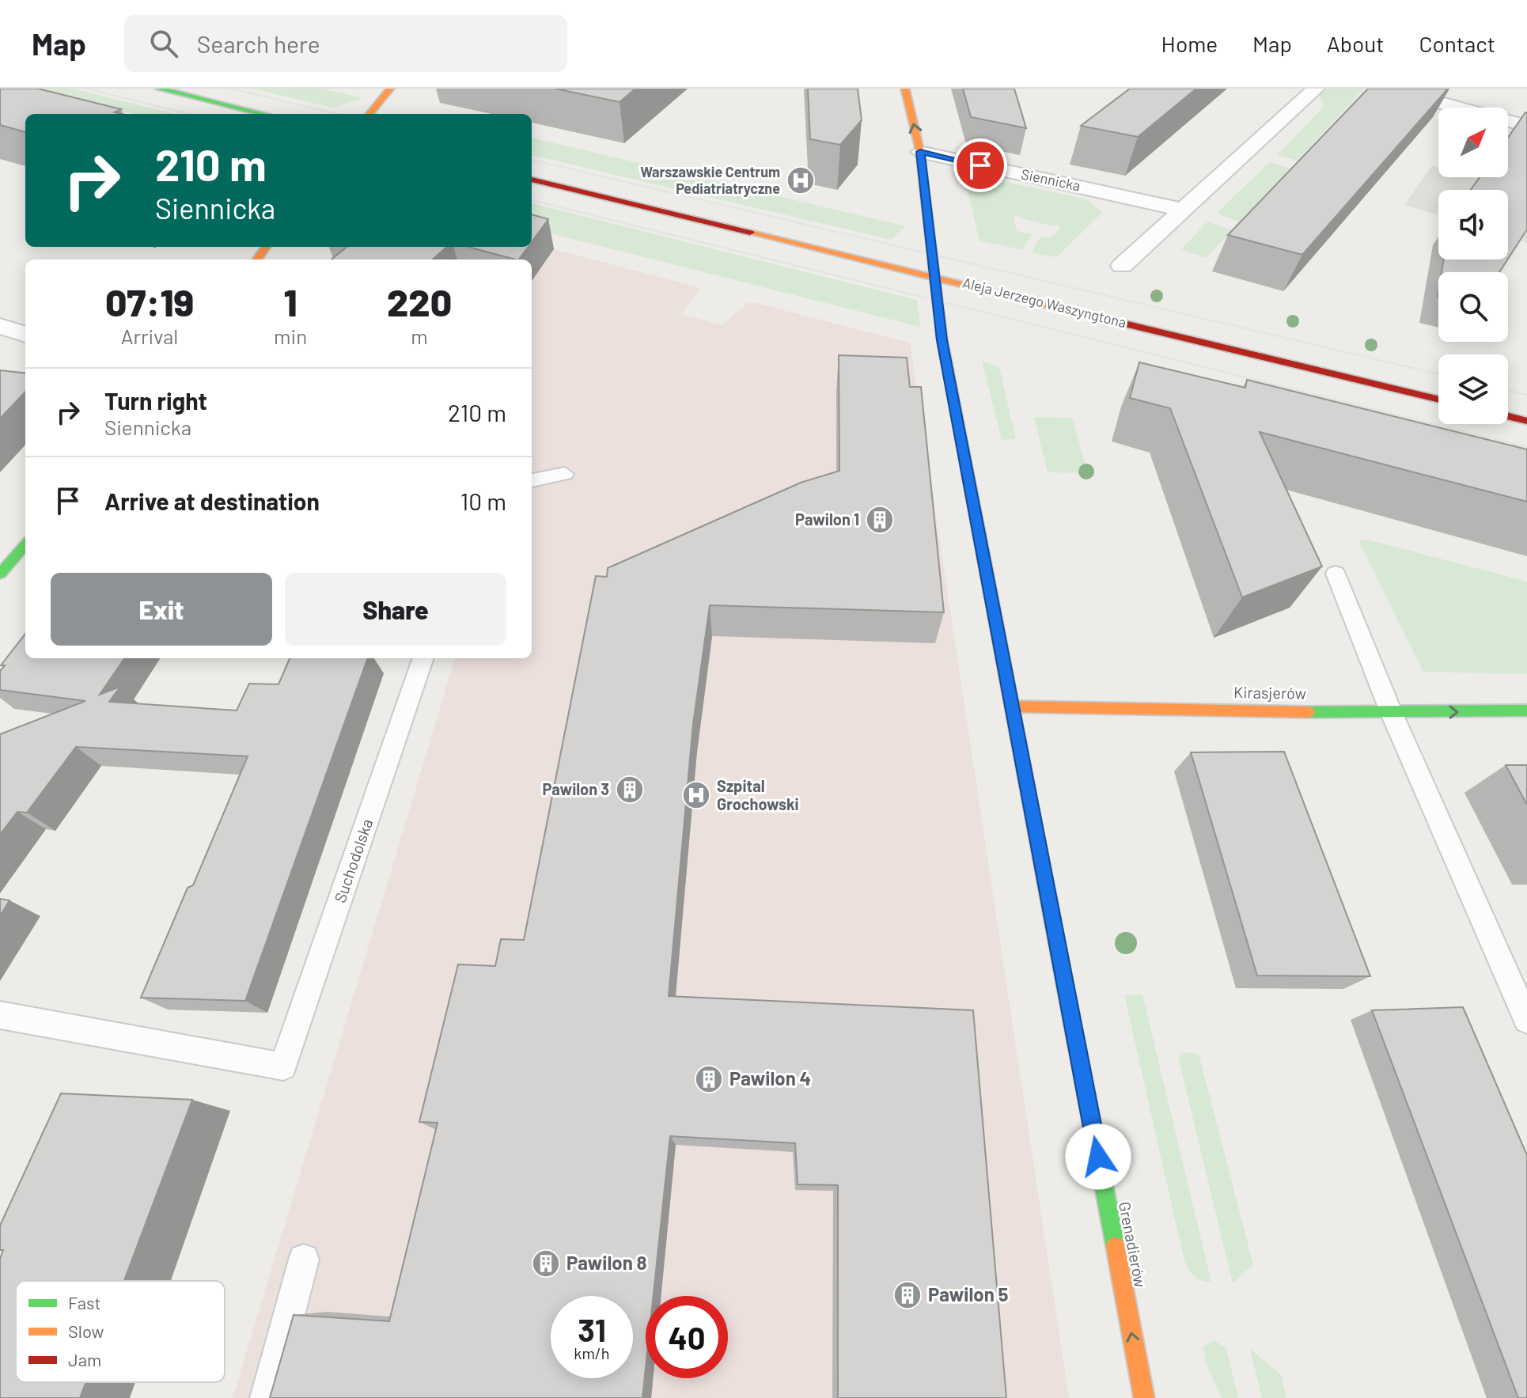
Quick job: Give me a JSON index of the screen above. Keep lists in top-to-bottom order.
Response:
{
  "streets": {
    "street": [
      "Siennicka",
      "Aleja Jerzego Waszyngtona",
      "Kirasjerów",
      "Grenadierów"
    ],
    "lane": ["Suchodolska"]
  },
  "crossings": [
    ["Siennicka", "Grenadierów"],
    ["Aleja Jerzego Waszyngtona", "Grenadierów"],
    ["Kirasjerów", "Grenadierów"]
  ],
  "one_way": ["Grenadierów"],
  "places": {
    "hospital": ["Warszawskie Centrum Pediatriatryczne", "Szpital Grochowski"],
    "building": [
      "Pawilon 1",
      "Pawilon 3",
      "Pawilon 4",
      "Pawilon 8",
      "Pawilon 5"
    ]
  },
  "legend": ["Fast", "Slow", "Jam"],
  "north": "top right",
  "page": {
    "header": "Map",
    "search": "Search here",
    "nav": [
      "Home",
      "Map",
      "About",
      "Contact"
    ],
    "turn": ["210 m", "Siennicka"],
    "eta": [
      "07:19",
      "Arrival",
      "1",
      "min",
      "220",
      "m"
    ],
    "list": [
      {
        "name": "Turn right",
        "note": "Siennicka",
        "value": "210 m"
      },
      {
        "name": "Arrive at destination",
        "value": "10 m"
      }
    ],
    "buttons": ["Exit", "Share"],
    "speed": "31 km/h",
    "limit": "40"
  }
}
